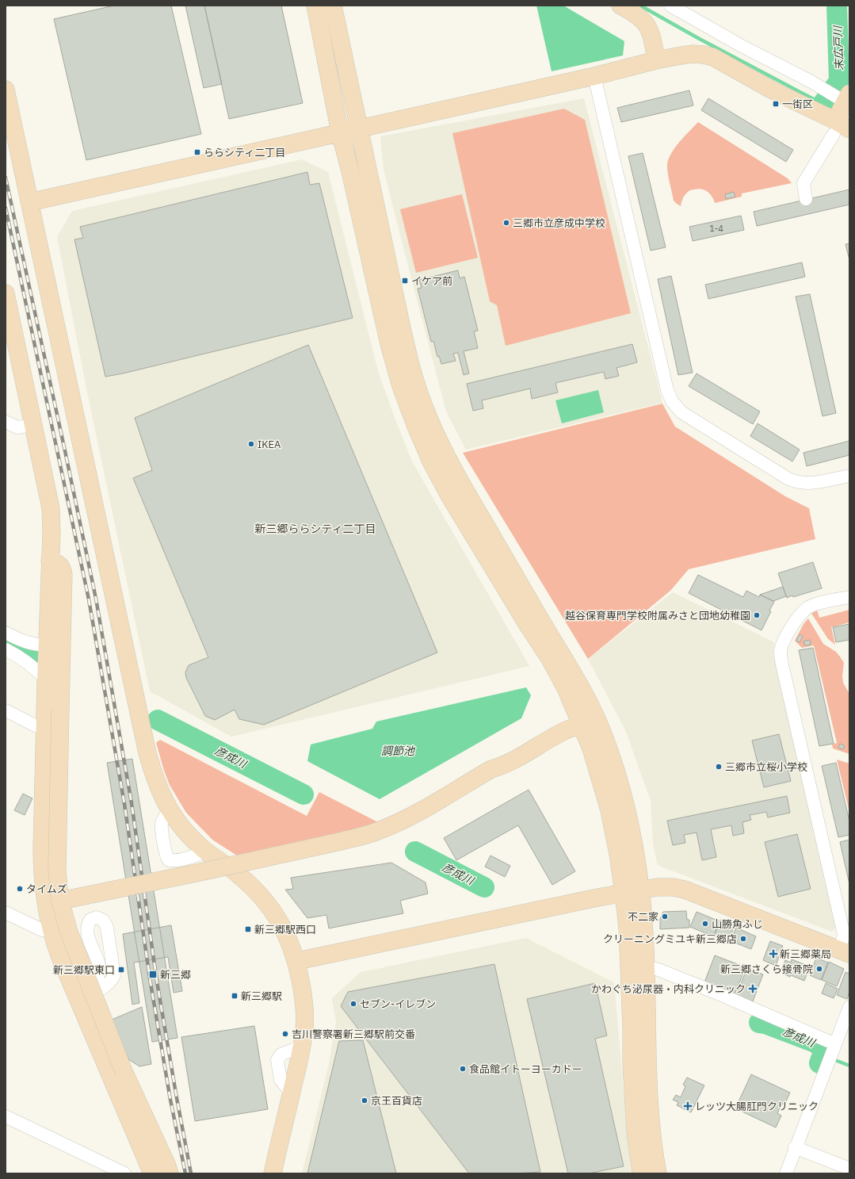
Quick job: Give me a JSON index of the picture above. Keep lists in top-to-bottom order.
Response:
{
  "districts": ["新三郷ららシティ二丁目"],
  "water": ["末広戸川", "調節池", "彦成川"],
  "places": {
    "transit": [
      "一街区",
      "ららシティ二丁目",
      "イケア前",
      "新三郷駅西口",
      "新三郷駅東口",
      "新三郷",
      "新三郷駅"
    ],
    "other": [
      "三郷市立彦成中学校",
      "IKEA",
      "越谷保育専門学校附属みさと団地幼稚園",
      "三郷市立桜小学校",
      "タイムズ",
      "不二家",
      "山勝角ふじ",
      "クリーニングミユキ新三郷店",
      "新三郷さくら接骨院",
      "セブン-イレブン",
      "吉川警察署新三郷駅前交番",
      "食品館イトーヨーカドー",
      "京王百貨店"
    ],
    "health": ["新三郷薬局", "かわぐち泌尿器・内科クリニック", "レッツ大腸肛門クリニック"]
  },
  "house_numbers": ["1-4"]
}
